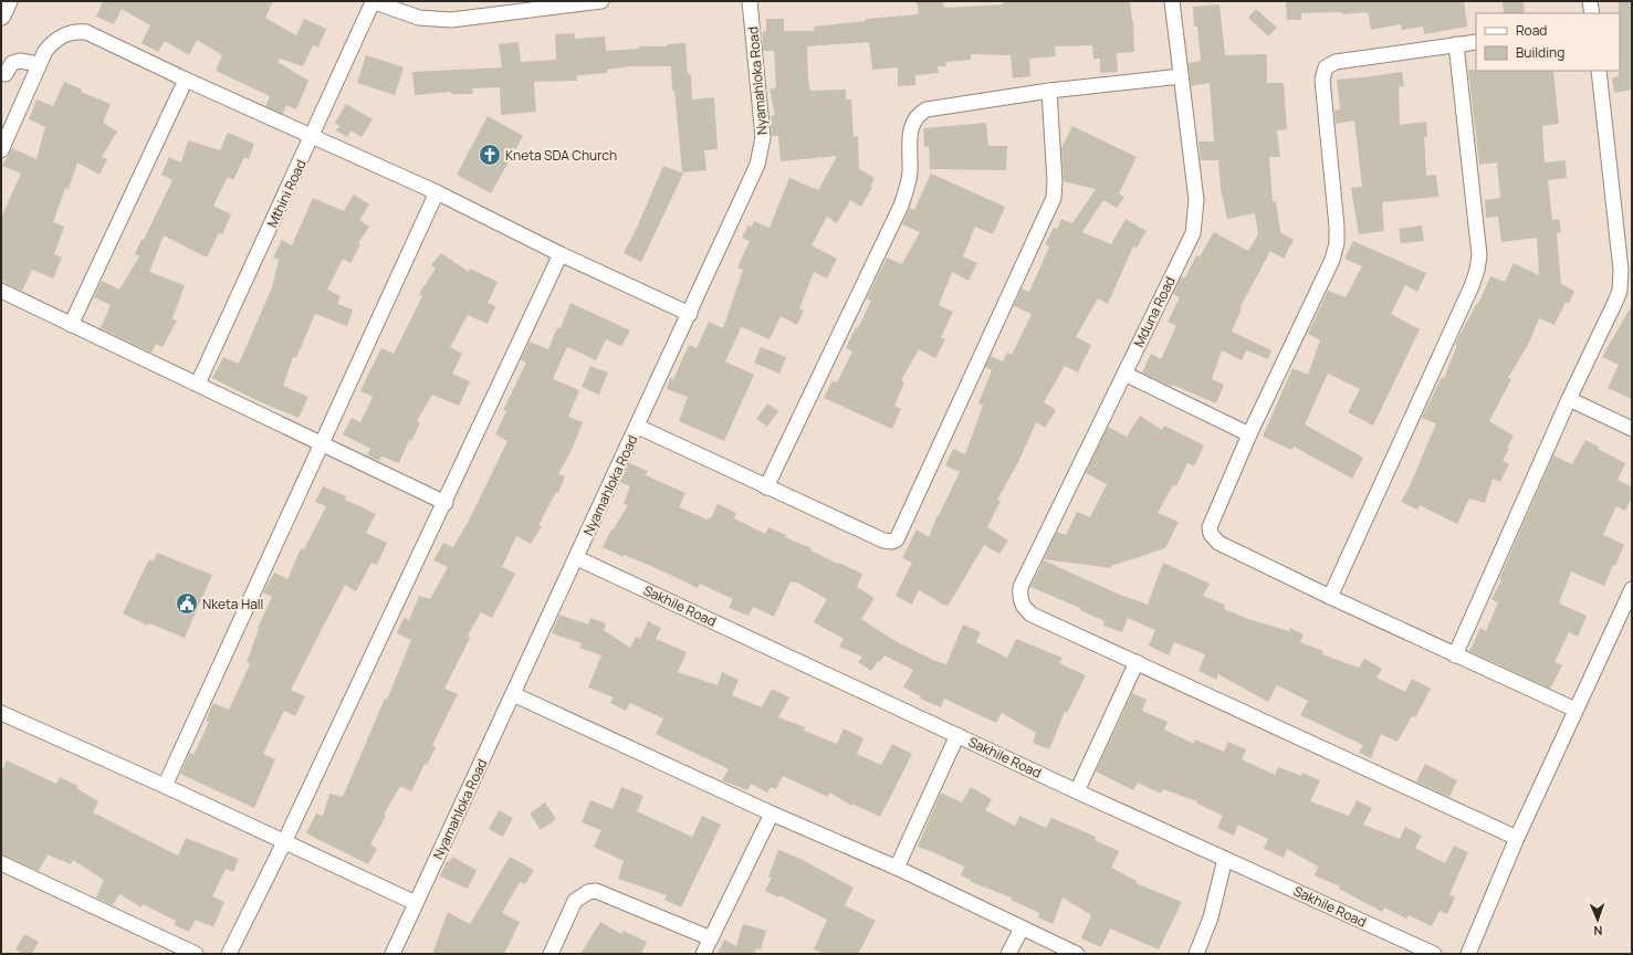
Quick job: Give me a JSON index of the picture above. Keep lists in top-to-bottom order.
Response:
{
  "streets": {
    "street": [
      "Nyamahloka Road",
      "Mthini Road",
      "Mduna Road",
      "Sakhile Road"
    ]
  },
  "crossings": [
    ["Nyamahloka Road", "Sakhile Road"]
  ],
  "places": {
    "church": ["Kneta SDA Church"],
    "public building": ["Nketa Hall"]
  },
  "legend": ["Road", "Building"],
  "north": "bottom"
}
